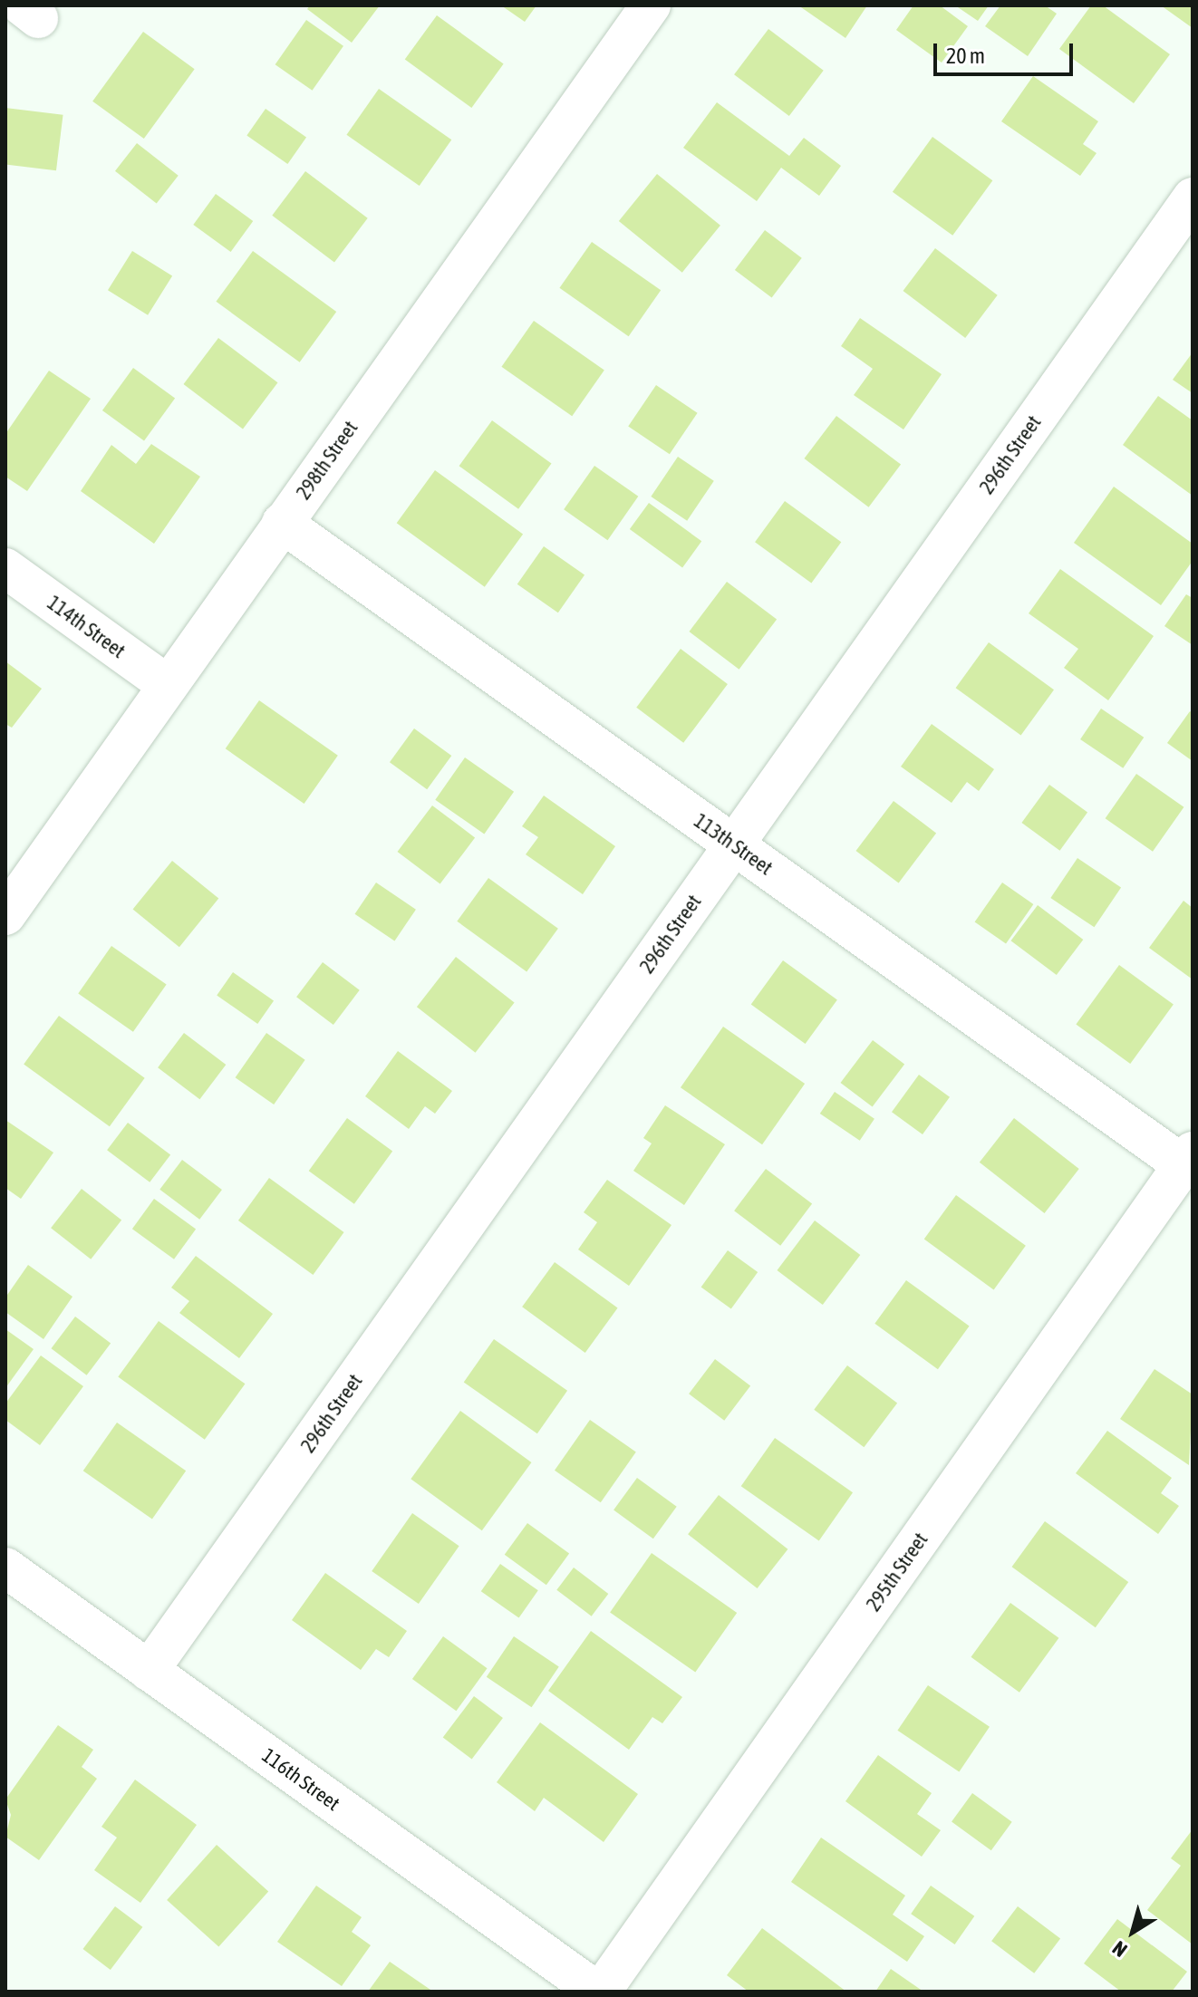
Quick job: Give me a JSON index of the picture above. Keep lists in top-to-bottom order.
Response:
{
  "streets": {
    "street": [
      "296th Street",
      "298th Street",
      "114th Street",
      "113th Street",
      "295th Street",
      "116th Street"
    ]
  },
  "crossings": [
    ["296th Street", "113th Street"],
    ["296th Street", "116th Street"],
    ["298th Street", "114th Street"],
    ["298th Street", "113th Street"],
    ["113th Street", "295th Street"],
    ["295th Street", "116th Street"]
  ],
  "scale_bar": "20 m",
  "north": "bottom left"
}
